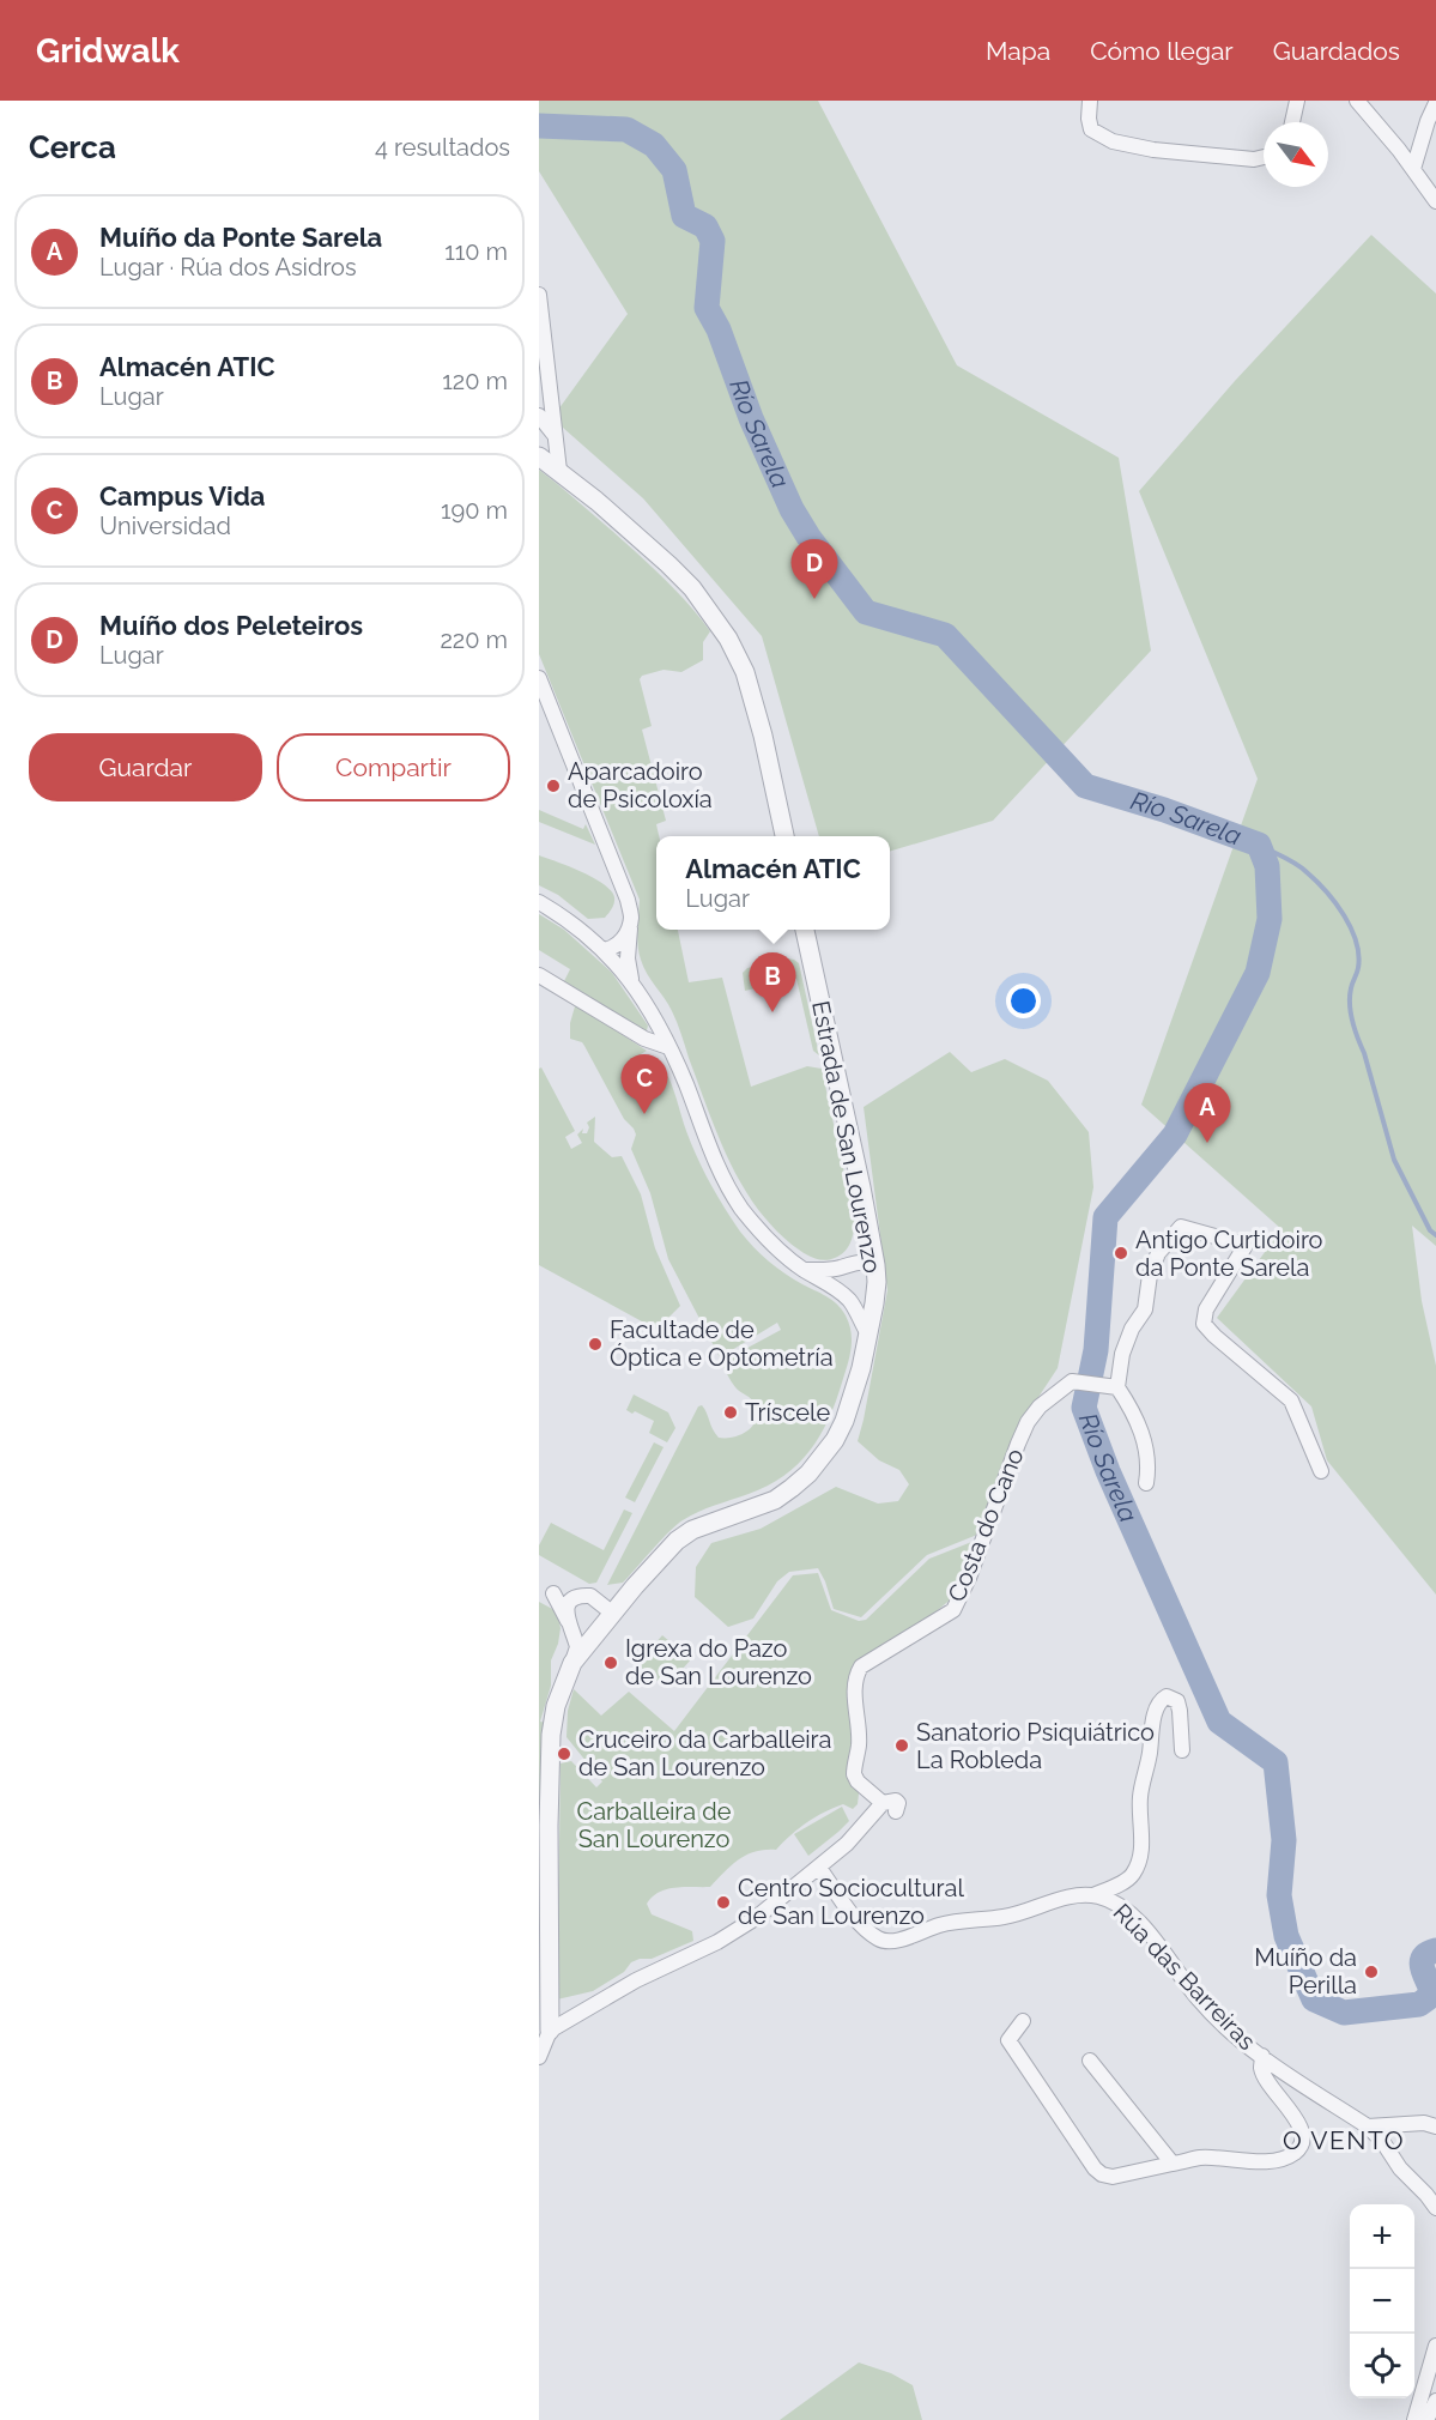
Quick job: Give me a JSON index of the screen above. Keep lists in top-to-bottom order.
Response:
{
  "streets": {
    "street": ["Estrada de San Lourenzo", "Costa do Cano", "Rúa das Barreiras"]
  },
  "districts": ["O VENTO"],
  "water": ["Río Sarela"],
  "parks": ["Carballeira de San Lourenzo"],
  "places": [
    "Aparcadoiro de Psicoloxía",
    "Antigo Curtidoiro da Ponte Sarela",
    "Facultade de Óptica e Optometría",
    "Tríscele",
    "Igrexa do Pazo de San Lourenzo",
    "Sanatorio Psiquiátrico La Robleda",
    "Cruceiro da Carballeira de San Lourenzo",
    "Centro Sociocultural de San Lourenzo",
    "Muíño da Perilla"
  ],
  "north": "bottom right",
  "page": {
    "header": "Gridwalk",
    "nav": ["Mapa", "Cómo llegar", "Guardados"],
    "heading": ["Cerca", "4 resultados"],
    "list": [
      {
        "mark": "A",
        "name": "Muíño da Ponte Sarela",
        "note": "Lugar · Rúa dos Asidros",
        "value": "110 m"
      },
      {
        "mark": "B",
        "name": "Almacén ATIC",
        "note": "Lugar",
        "value": "120 m"
      },
      {
        "mark": "C",
        "name": "Campus Vida",
        "note": "Universidad",
        "value": "190 m"
      },
      {
        "mark": "D",
        "name": "Muíño dos Peleteiros",
        "note": "Lugar",
        "value": "220 m"
      }
    ],
    "pins": [
      "D",
      "B",
      "C",
      "A"
    ],
    "buttons": ["Guardar", "Compartir"],
    "popup": ["Almacén ATIC", "Lugar"],
    "map_buttons": ["+", "−"]
  }
}
